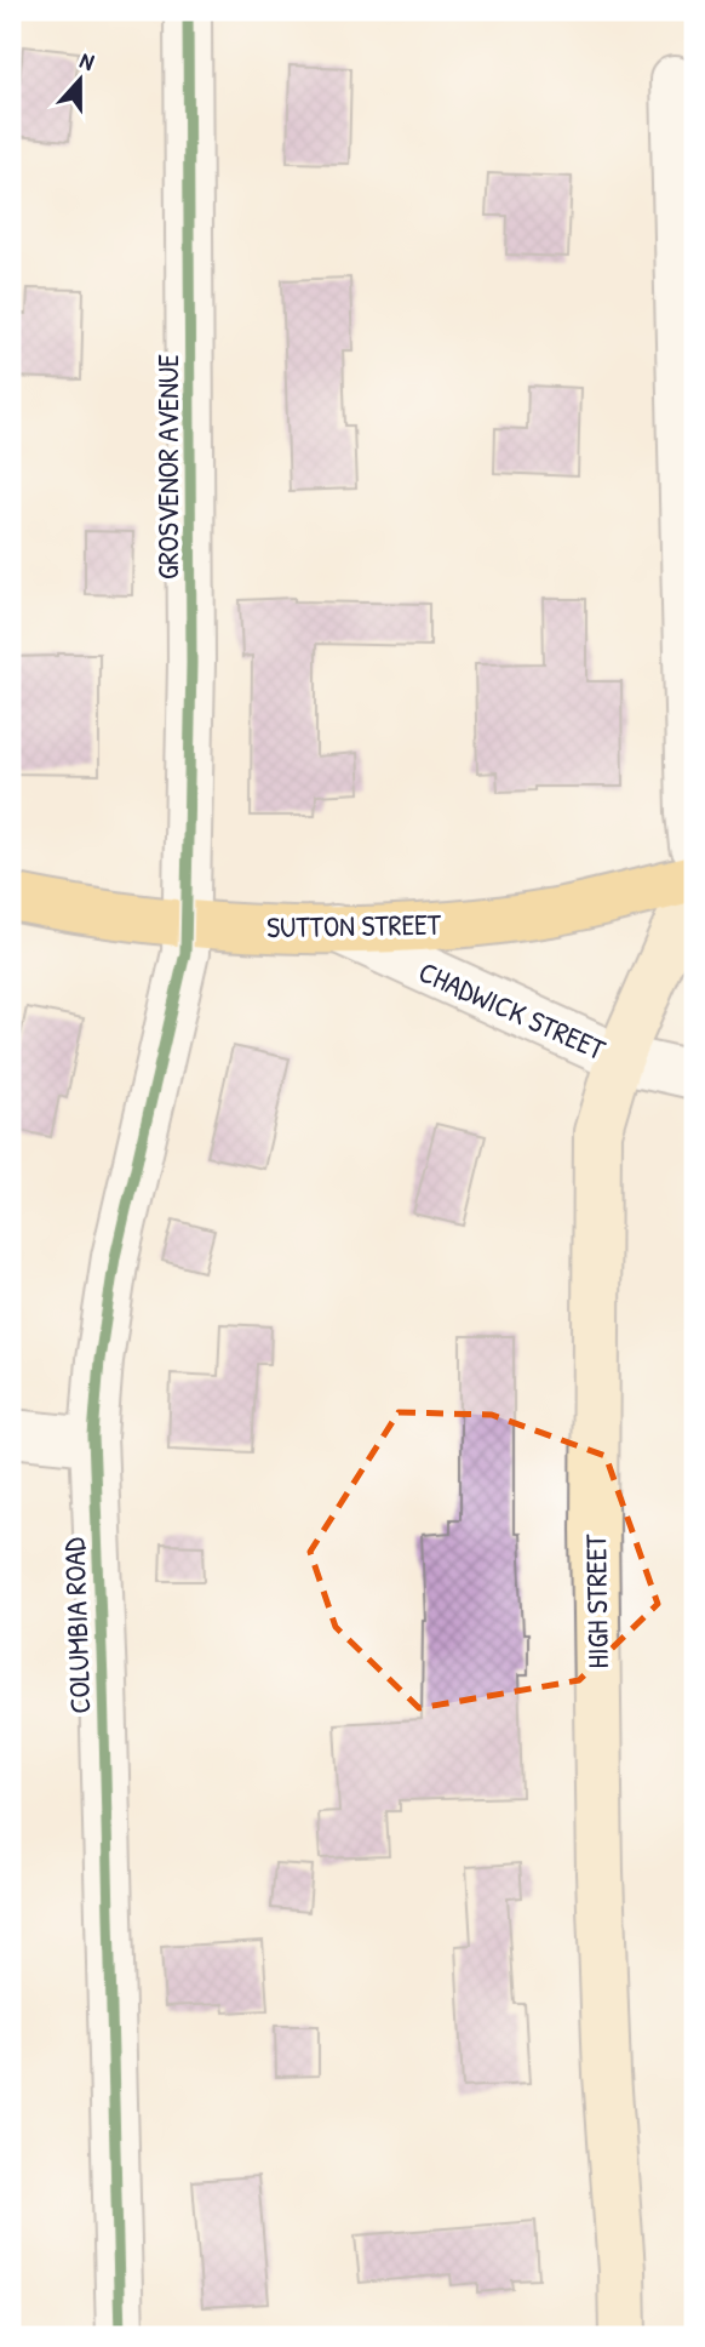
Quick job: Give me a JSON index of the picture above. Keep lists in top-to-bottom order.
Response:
{
  "streets": {
    "highway": ["SUTTON STREET"],
    "street": [
      "GROSVENOR AVENUE",
      "CHADWICK STREET",
      "HIGH STREET",
      "COLUMBIA ROAD"
    ]
  },
  "crossings": [
    ["GROSVENOR AVENUE", "SUTTON STREET"],
    ["GROSVENOR AVENUE", "COLUMBIA ROAD"],
    ["SUTTON STREET", "CHADWICK STREET"],
    ["SUTTON STREET", "COLUMBIA ROAD"],
    ["CHADWICK STREET", "HIGH STREET"]
  ],
  "north": "top"
}
